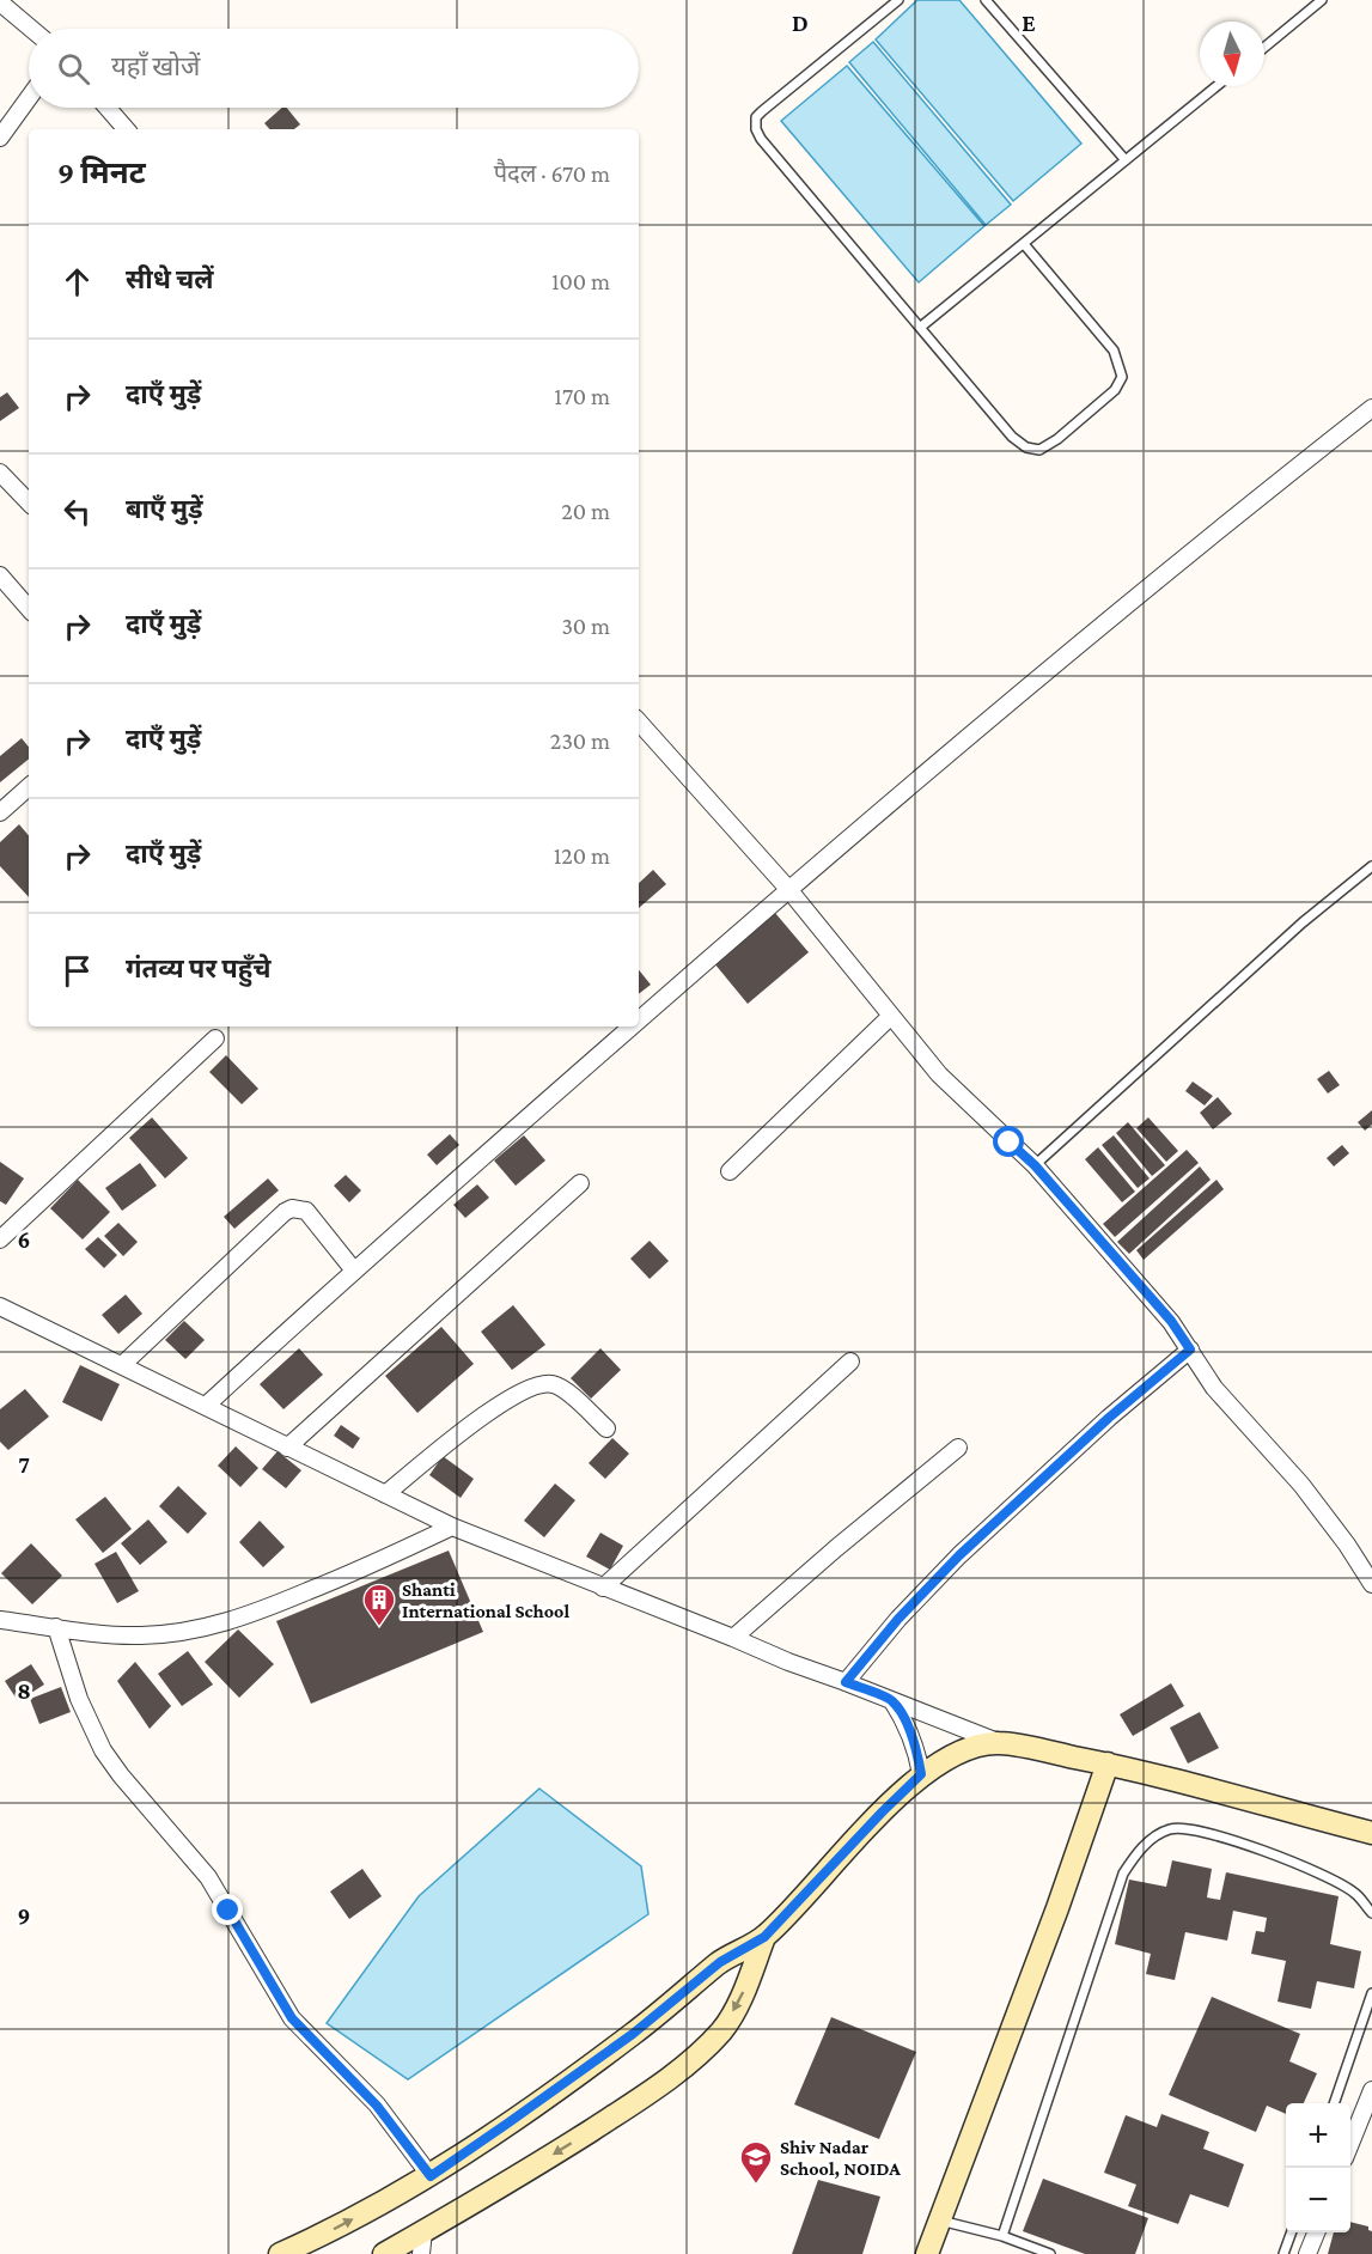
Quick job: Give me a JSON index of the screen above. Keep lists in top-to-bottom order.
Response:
{
  "places": {
    "building": ["Shanti International School"],
    "school or university": ["Shiv Nadar School, NOIDA"]
  },
  "north": "bottom",
  "page": {
    "search": "यहाँ खोजें",
    "heading": ["9 मिनट", "पैदल · 670 m"],
    "list": [
      ["सीधे चलें", "100 m"],
      ["दाएँ मुड़ें", "170 m"],
      ["बाएँ मुड़ें", "20 m"],
      ["दाएँ मुड़ें", "30 m"],
      ["दाएँ मुड़ें", "230 m"],
      ["दाएँ मुड़ें", "120 m"],
      "गंतव्य पर पहुँचे"
    ],
    "map_buttons": ["+", "−"]
  },
  "grid": {
    "columns": ["D", "E"],
    "rows": [
      "6",
      "7",
      "8",
      "9"
    ]
  }
}
